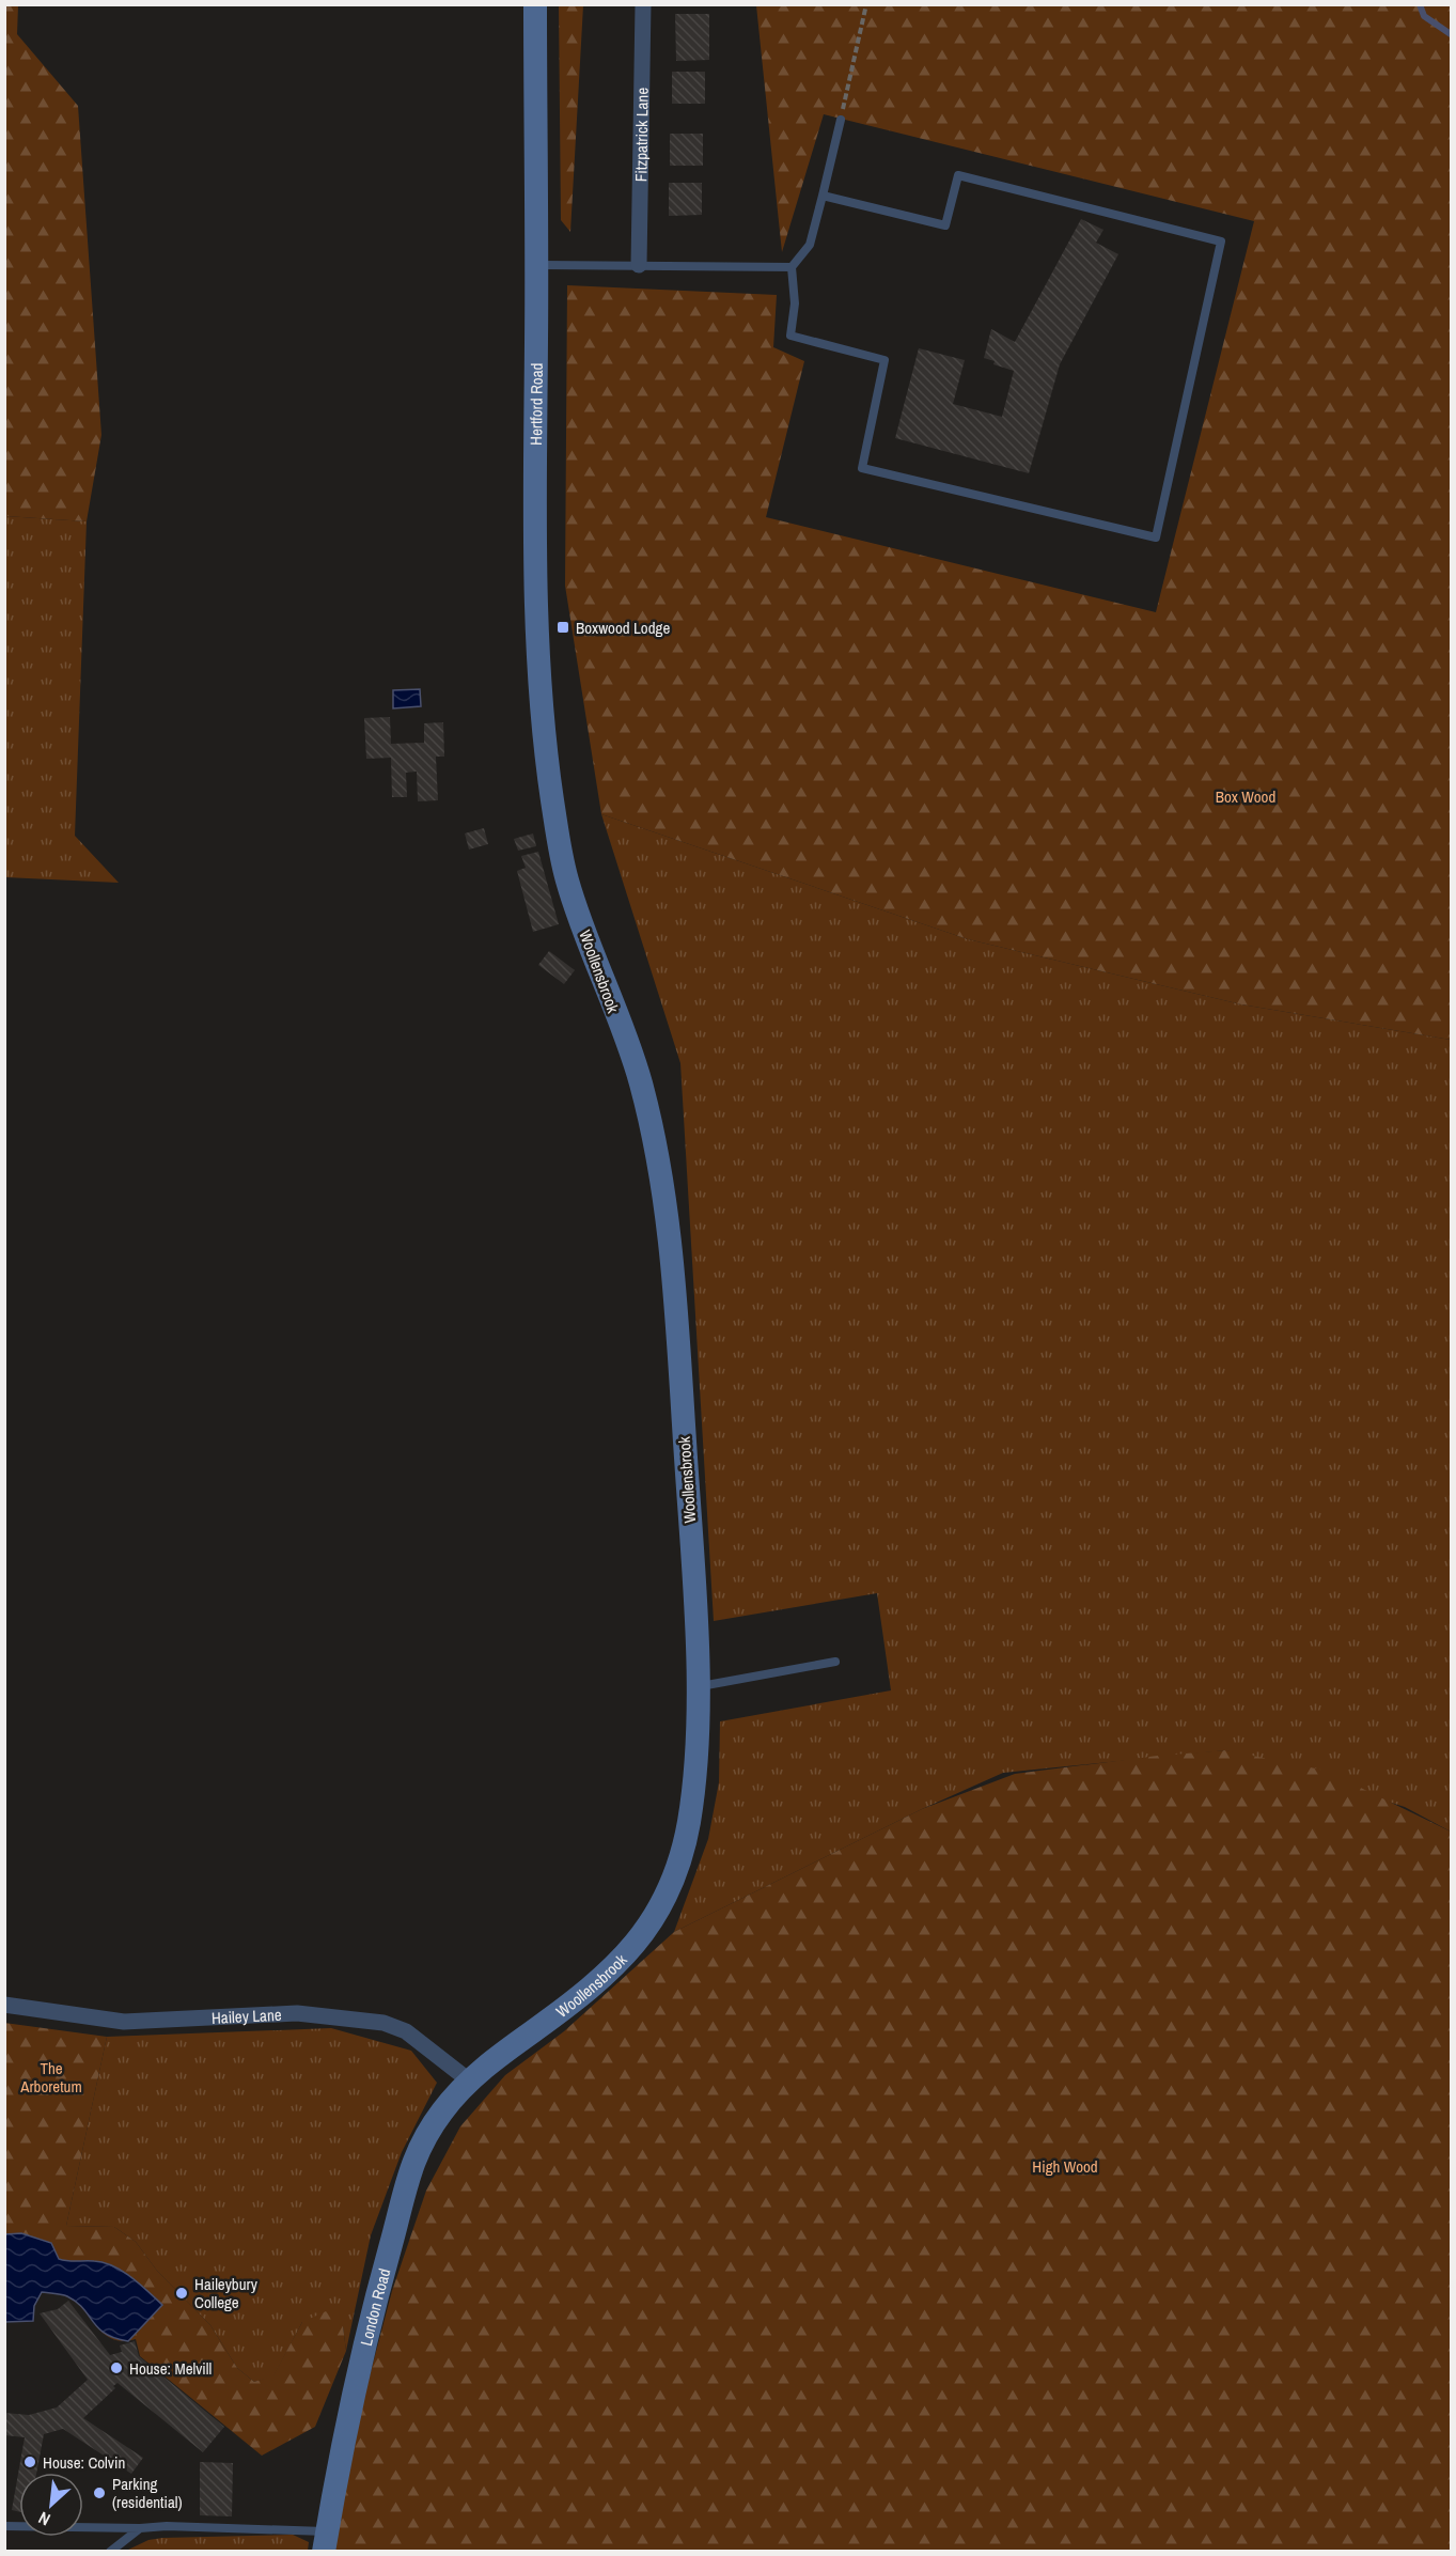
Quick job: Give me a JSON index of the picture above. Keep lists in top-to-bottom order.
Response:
{
  "streets": {
    "main road": ["Hertford Road", "Woollensbrook", "London Road"],
    "street": ["Fitzpatrick Lane", "Hailey Lane"]
  },
  "crossings": [
    ["Hertford Road", "Woollensbrook"],
    ["Woollensbrook", "Hailey Lane"],
    ["Woollensbrook", "London Road"],
    ["Hailey Lane", "London Road"]
  ],
  "parks": ["Box Wood", "The Arboretum", "High Wood"],
  "places": {
    "transit": ["Boxwood Lodge"],
    "other": [
      "Haileybury College",
      "House: Melvill",
      "House: Colvin",
      "Parking (residential)"
    ]
  },
  "north": "bottom left"
}
